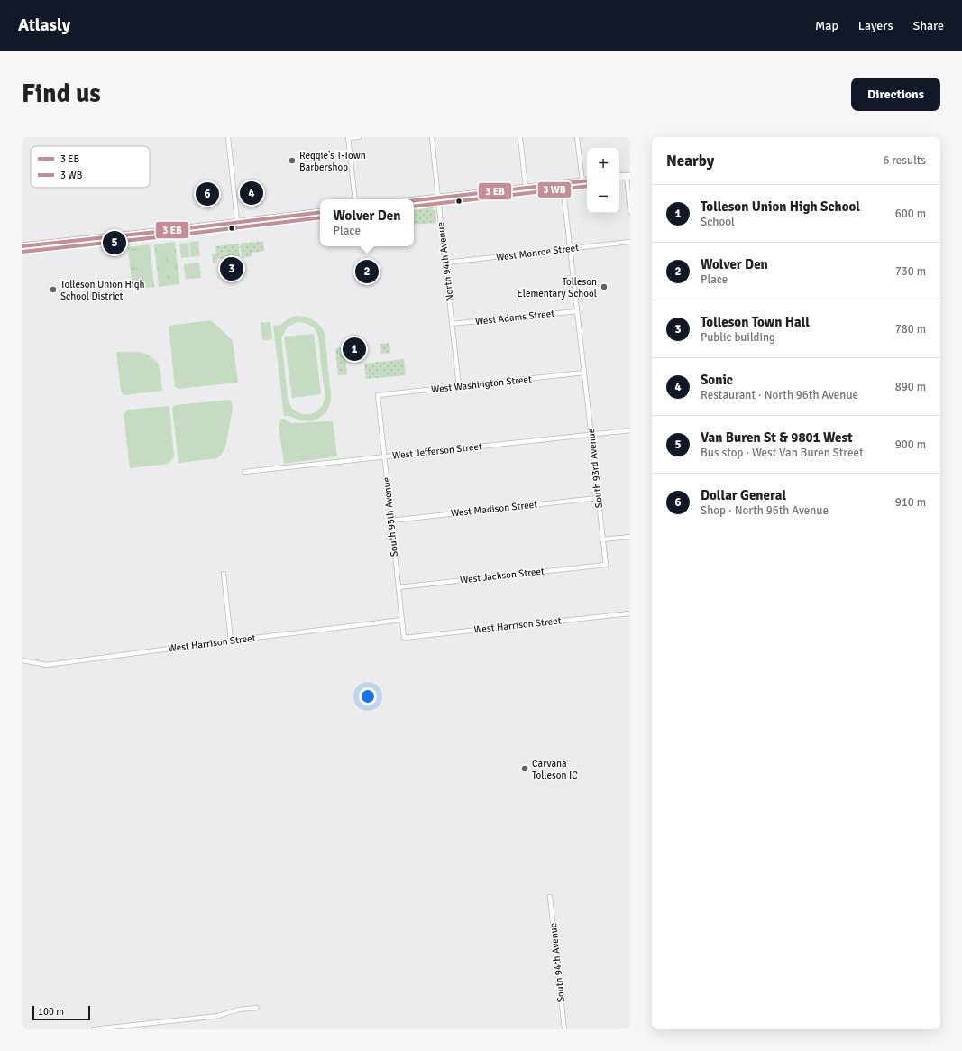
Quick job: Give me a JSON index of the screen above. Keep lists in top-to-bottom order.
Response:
{
  "streets": {
    "street": [
      "West Monroe Street",
      "North 94th Avenue",
      "West Adams Street",
      "West Washington Street",
      "West Jefferson Street",
      "South 93rd Avenue",
      "West Madison Street",
      "South 95th Avenue",
      "West Jackson Street",
      "West Harrison Street",
      "South 94th Avenue"
    ]
  },
  "crossings": [
    ["West Monroe Street", "North 94th Avenue"],
    ["West Monroe Street", "South 93rd Avenue"],
    ["North 94th Avenue", "West Adams Street"],
    ["North 94th Avenue", "West Washington Street"],
    ["West Adams Street", "South 93rd Avenue"],
    ["West Washington Street", "South 93rd Avenue"],
    ["West Washington Street", "South 95th Avenue"],
    ["West Jefferson Street", "South 93rd Avenue"],
    ["West Jefferson Street", "South 95th Avenue"],
    ["South 93rd Avenue", "West Madison Street"],
    ["South 93rd Avenue", "West Jackson Street"],
    ["West Madison Street", "South 95th Avenue"],
    ["South 95th Avenue", "West Jackson Street"],
    ["South 95th Avenue", "West Harrison Street"]
  ],
  "places": [
    "Reggie's T-Town Barbershop",
    "Tolleson Elementary School",
    "Tolleson Union High School District",
    "Carvana Tolleson IC"
  ],
  "legend": ["3 EB", "3 WB"],
  "scale_bar": "100 m",
  "page": {
    "header": "Atlasly",
    "nav": ["Map", "Layers", "Share"],
    "buttons": "Directions",
    "title": "Find us",
    "heading": ["Nearby", "6 results"],
    "map_buttons": ["+", "−"],
    "pins": [
      "4",
      "6",
      "5",
      "3",
      "2",
      "1"
    ],
    "list": [
      {
        "mark": "1",
        "name": "Tolleson Union High School",
        "note": "School",
        "value": "600 m"
      },
      {
        "mark": "2",
        "name": "Wolver Den",
        "note": "Place",
        "value": "730 m"
      },
      {
        "mark": "3",
        "name": "Tolleson Town Hall",
        "note": "Public building",
        "value": "780 m"
      },
      {
        "mark": "4",
        "name": "Sonic",
        "note": "Restaurant · North 96th Avenue",
        "value": "890 m"
      },
      {
        "mark": "5",
        "name": "Van Buren St & 9801 West",
        "note": "Bus stop · West Van Buren Street",
        "value": "900 m"
      },
      {
        "mark": "6",
        "name": "Dollar General",
        "note": "Shop · North 96th Avenue",
        "value": "910 m"
      }
    ],
    "popup": ["Wolver Den", "Place"],
    "scale": "100 m"
  }
}
